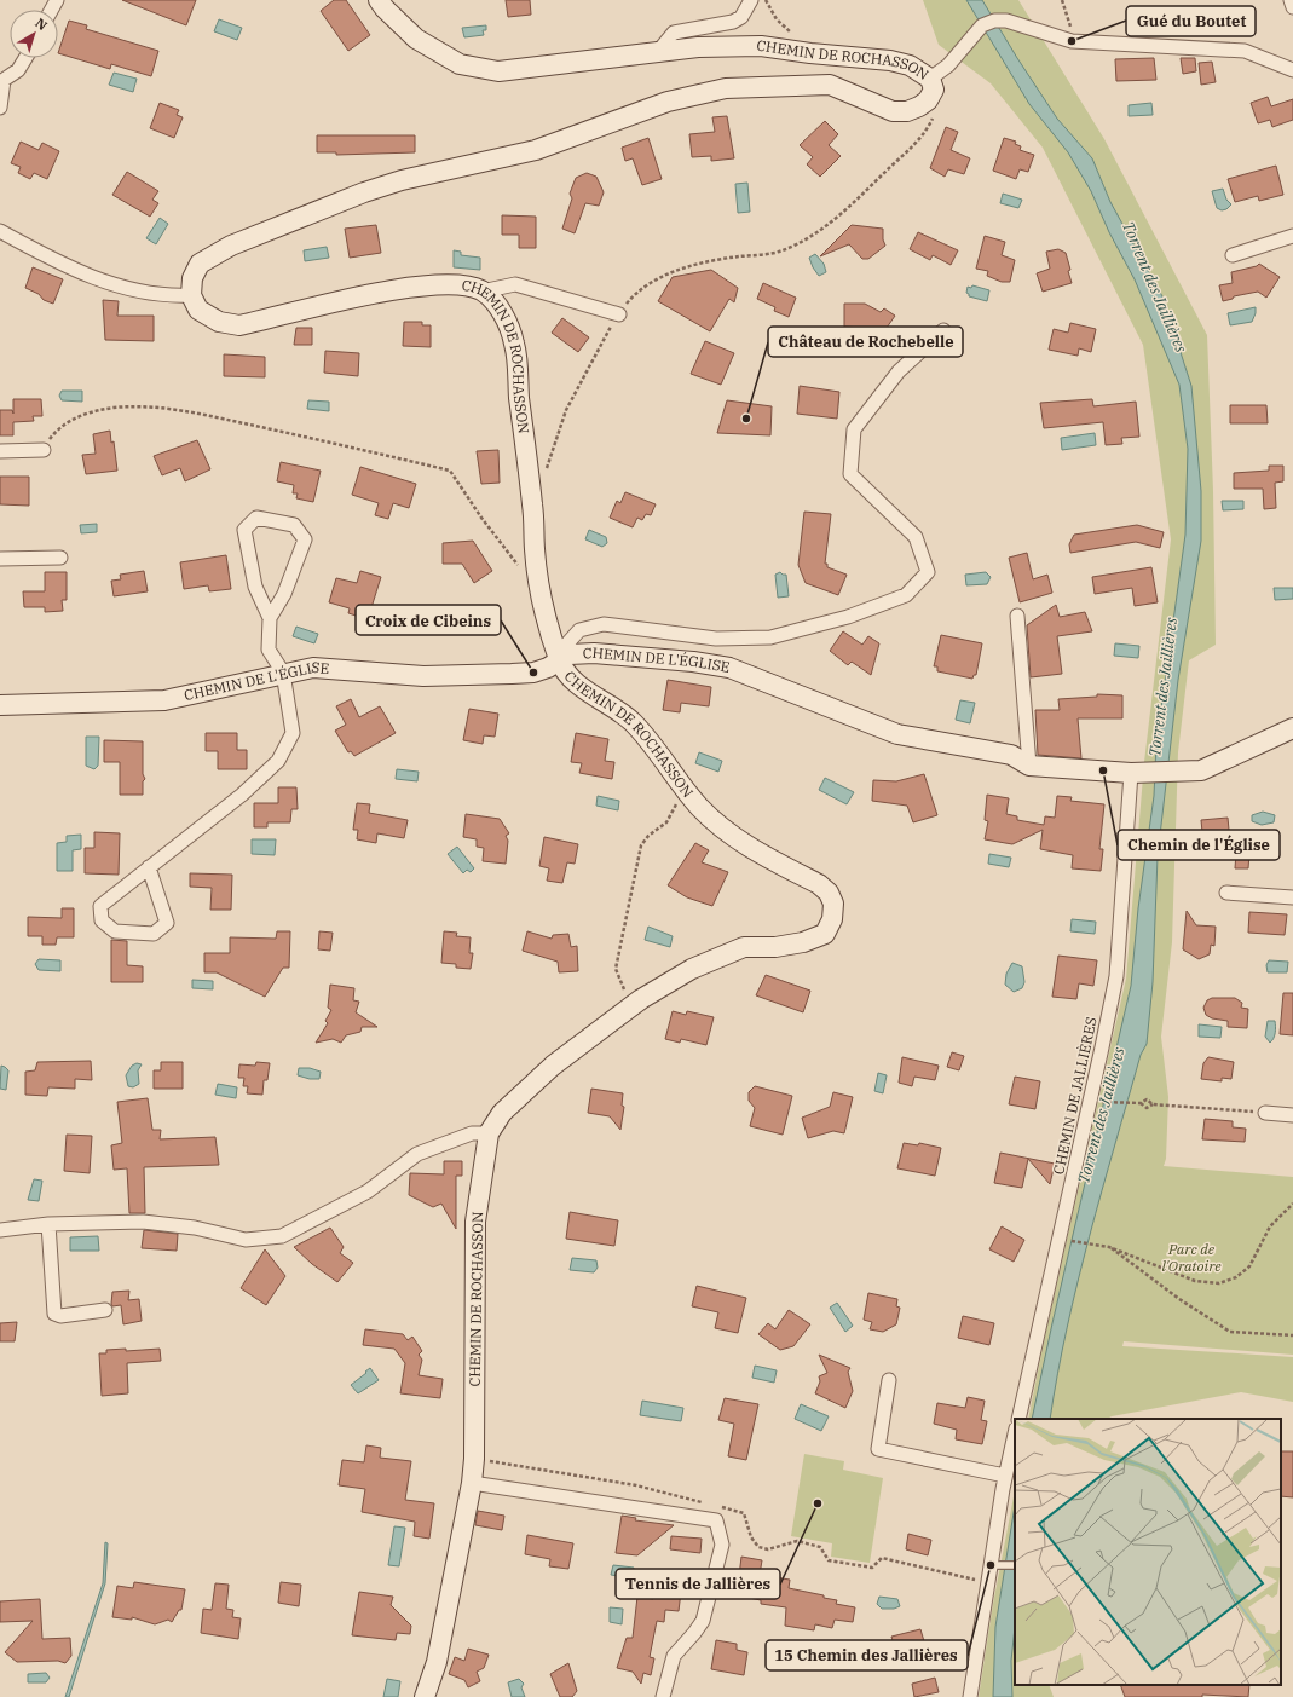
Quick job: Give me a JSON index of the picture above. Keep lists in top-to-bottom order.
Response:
{
  "streets": {
    "street": ["CHEMIN DE ROCHASSON", "CHEMIN DE L'ÉGLISE", "CHEMIN DE JALLIÈRES"]
  },
  "crossings": [
    ["CHEMIN DE ROCHASSON", "CHEMIN DE L'ÉGLISE"],
    ["CHEMIN DE L'ÉGLISE", "CHEMIN DE JALLIÈRES"]
  ],
  "water": ["Torrent des Jaillières"],
  "parks": ["Parc de l'Oratoire"],
  "places": [
    "Gué du Boutet",
    "Château de Rochebelle",
    "Croix de Cibeins",
    "Chemin de l'Église",
    "Tennis de Jallières",
    "15 Chemin des Jallières"
  ],
  "north": "top right"
}
